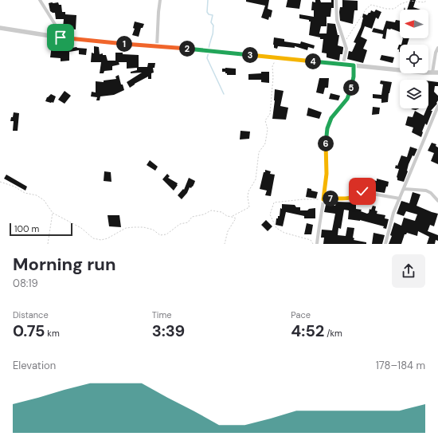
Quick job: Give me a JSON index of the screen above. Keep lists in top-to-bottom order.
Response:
{
  "scale_bar": "100 m",
  "north": "left",
  "page": {
    "pins": [
      "1",
      "2",
      "3",
      "4",
      "5",
      "6",
      "7"
    ],
    "scale": "100 m",
    "heading": ["Morning run", "08:19"],
    "stats": [
      ["Distance", "0.75 km"],
      ["Time", "3:39"],
      ["Pace", "4:52 /km"]
    ],
    "chart": ["Elevation", "178–184 m"]
  }
}
